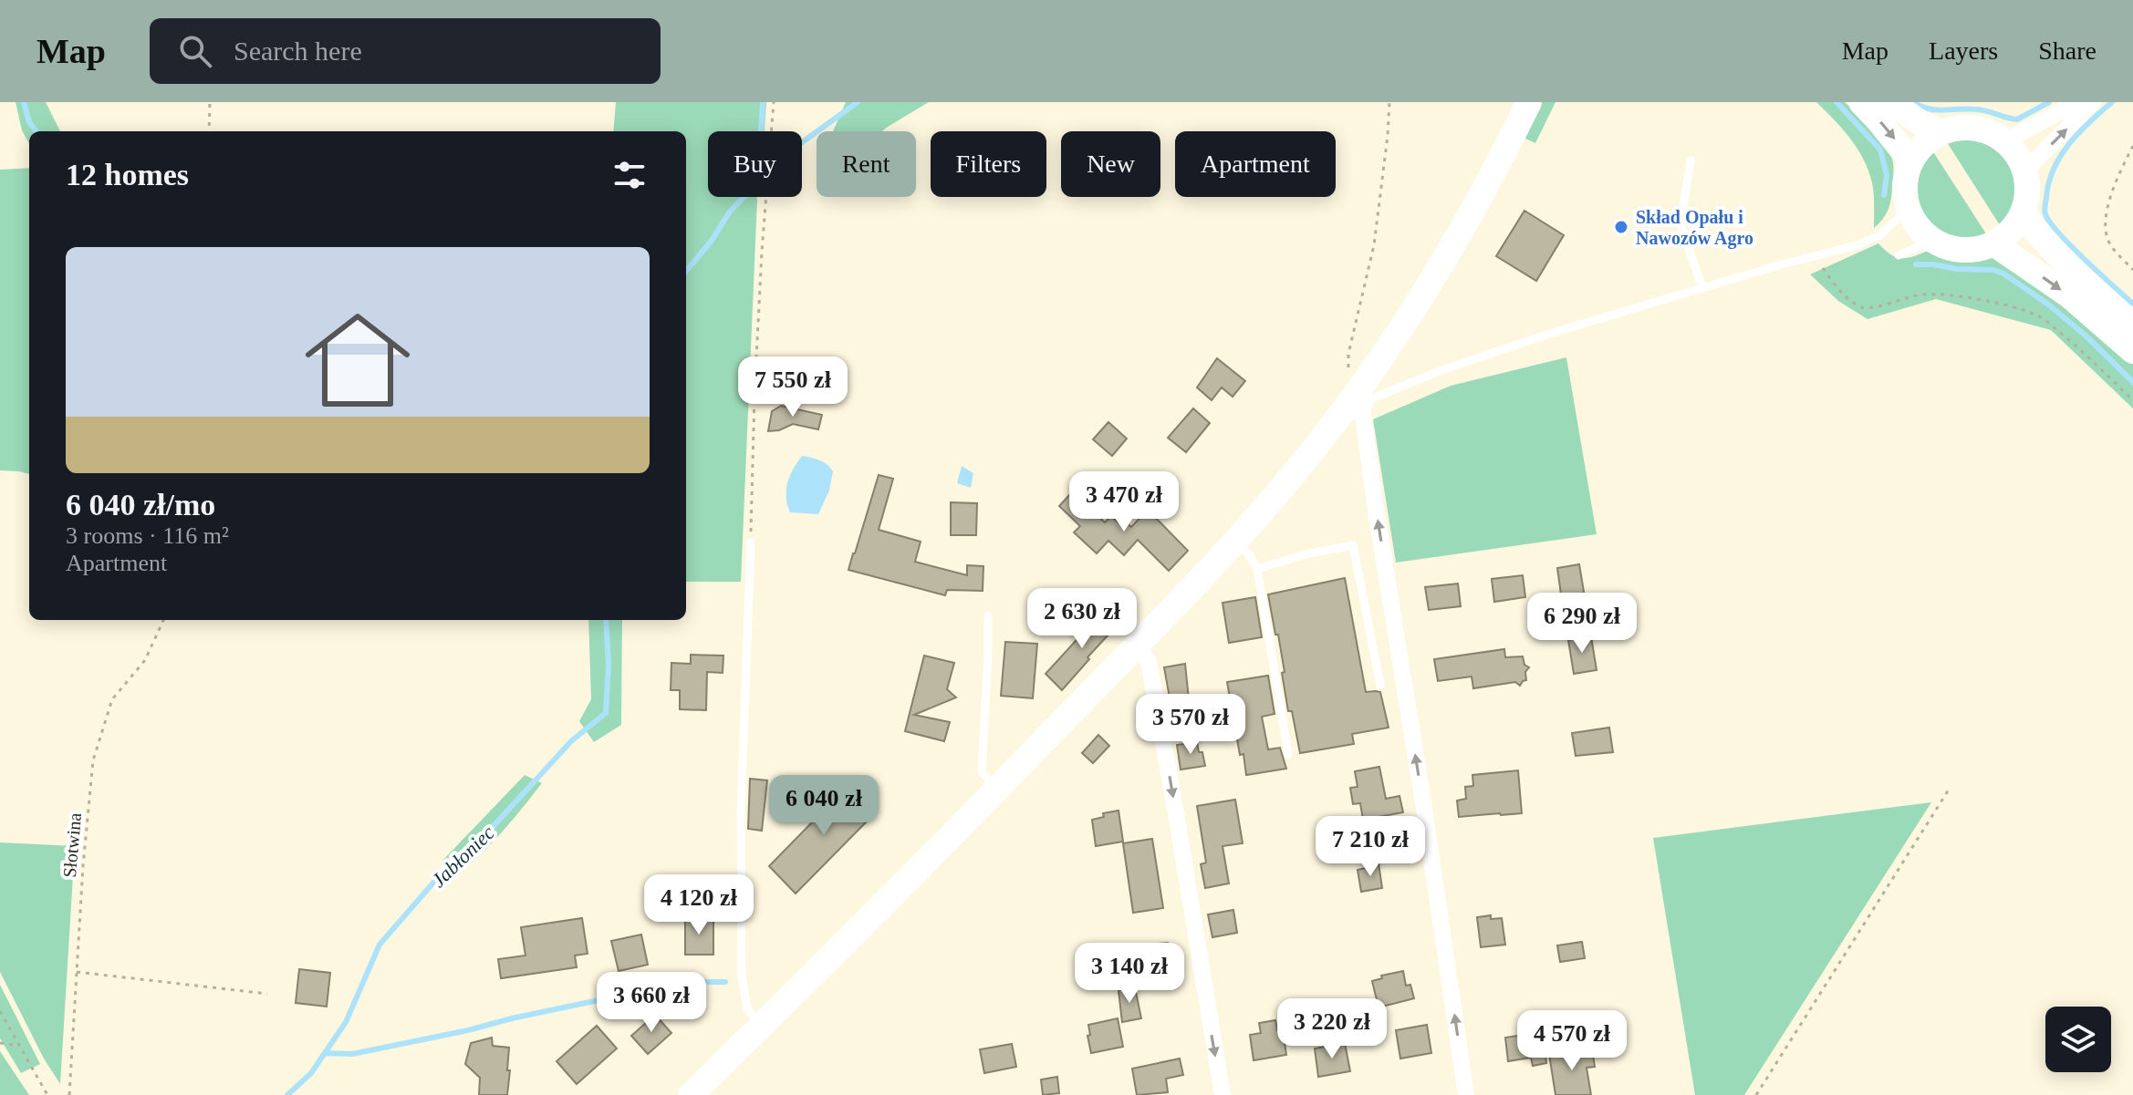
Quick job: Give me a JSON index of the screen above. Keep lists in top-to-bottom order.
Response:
{
  "streets": {
    "path": ["Słotwina"]
  },
  "water": ["Jabłoniec"],
  "places": ["Skład Opału i Nawozów Agro"],
  "page": {
    "header": "Map",
    "search": "Search here",
    "nav": ["Map", "Layers", "Share"],
    "chip": [
      "Buy",
      "Rent",
      "Filters",
      "New",
      "Apartment"
    ],
    "heading": "12 homes",
    "list": [
      {
        "name": "6 040 zł/mo",
        "note": "3 rooms · 116 m² · Apartment"
      }
    ],
    "price": [
      "7 550 zł",
      "3 470 zł",
      "2 630 zł",
      "6 290 zł",
      "3 570 zł",
      "6 040 zł",
      "7 210 zł",
      "4 120 zł",
      "3 140 zł",
      "3 660 zł",
      "3 220 zł",
      "4 570 zł"
    ]
  }
}
